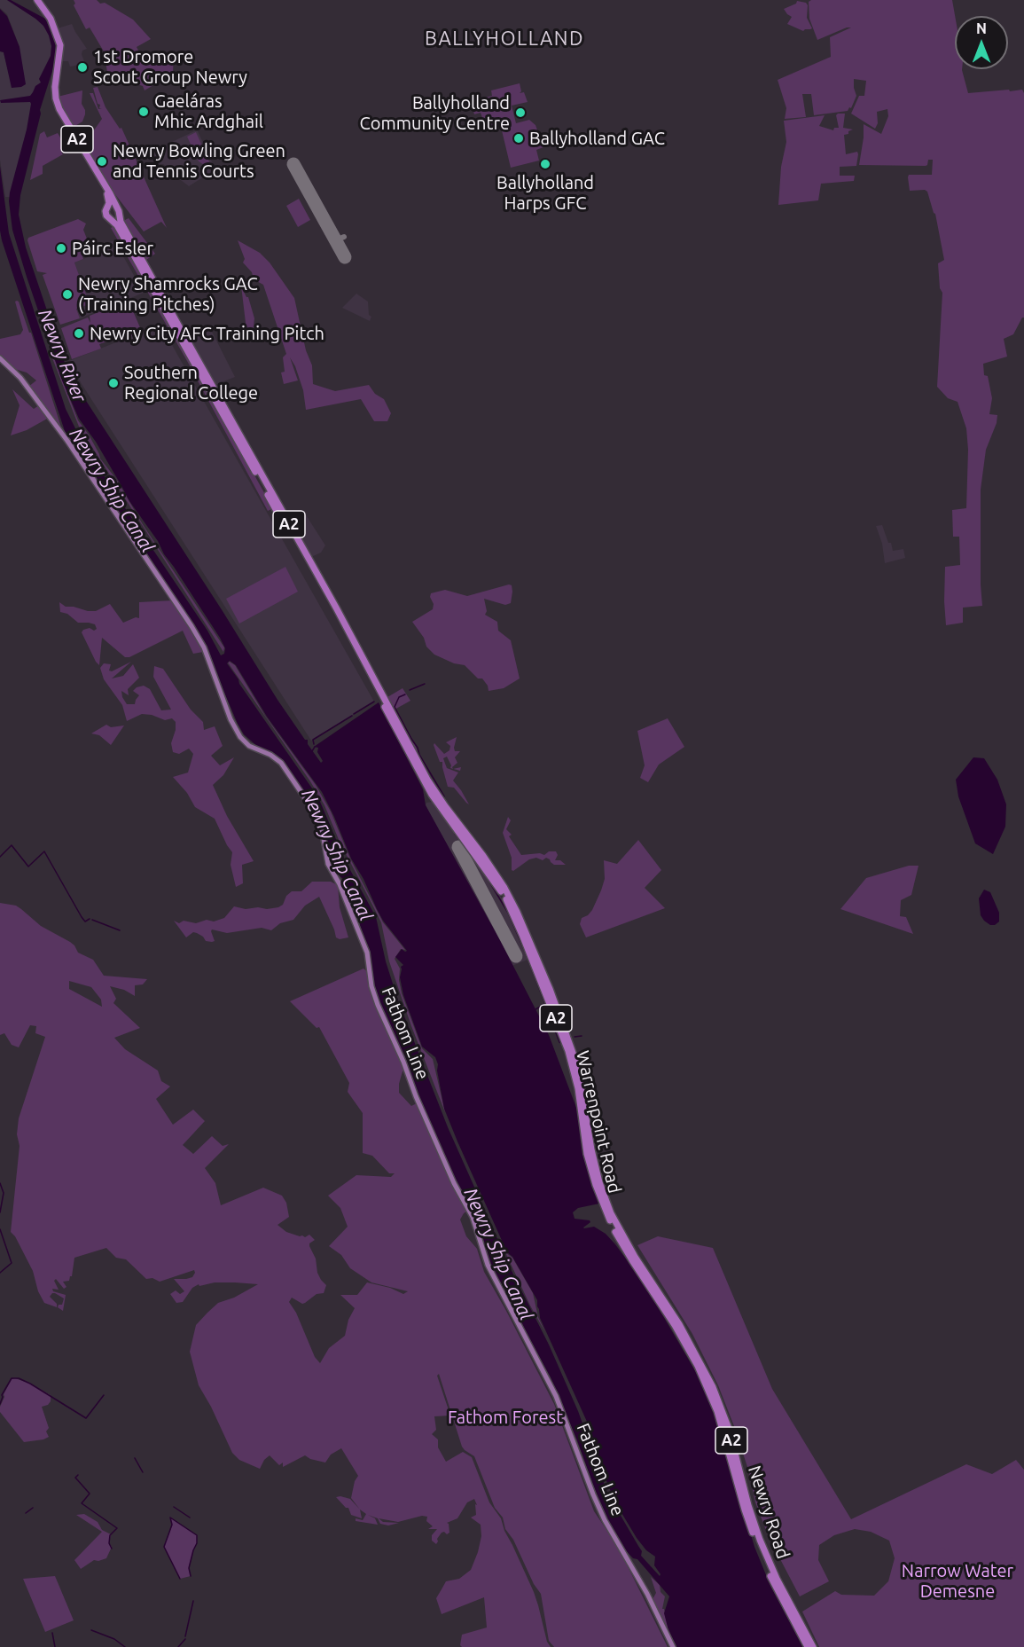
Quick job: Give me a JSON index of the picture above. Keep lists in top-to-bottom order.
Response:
{
  "streets": {
    "highway": ["A2", "Warrenpoint Road", "Newry Road"],
    "main road": ["Fathom Line"]
  },
  "crossings": [
    ["A2", "Warrenpoint Road"],
    ["Warrenpoint Road", "Newry Road"]
  ],
  "districts": ["BALLYHOLLAND"],
  "water": ["Newry River", "Newry Ship Canal"],
  "parks": ["Fathom Forest", "Narrow Water Demesne"],
  "places": [
    "1st Dromore Scout Group Newry",
    "Gaeláras Mhic Ardghail",
    "Ballyholland Community Centre",
    "Ballyholland GAC",
    "Newry Bowling Green and Tennis Courts",
    "Ballyholland Harps GFC",
    "Páirc Esler",
    "Newry Shamrocks GAC (Training Pitches)",
    "Newry City AFC Training Pitch",
    "Southern Regional College"
  ],
  "north": "top"
}
